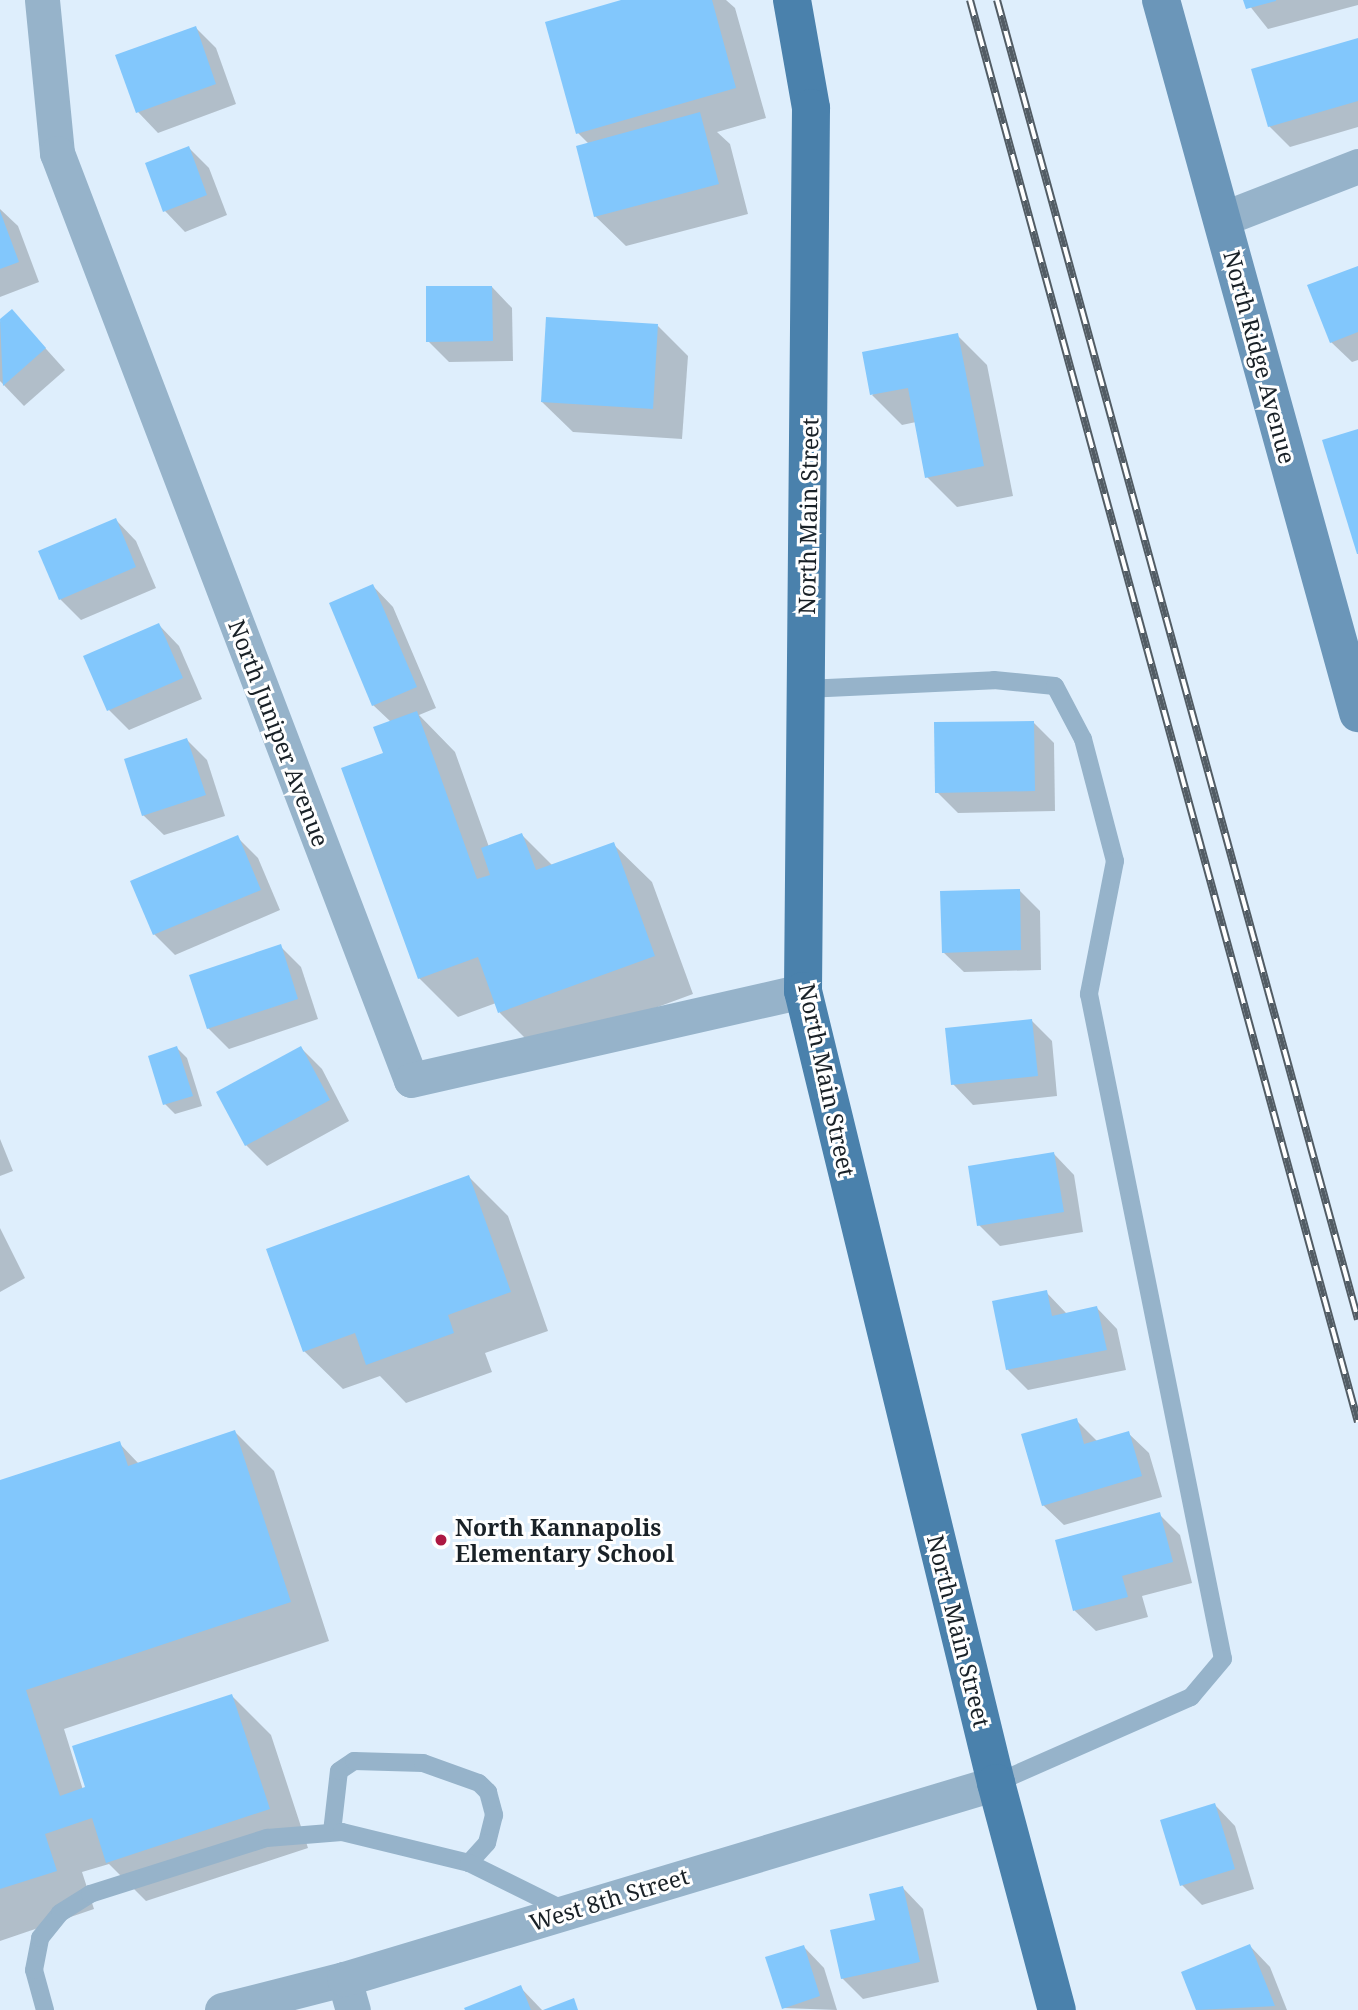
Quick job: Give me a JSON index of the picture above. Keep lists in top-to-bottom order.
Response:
{
  "streets": {
    "main road": ["North Main Street"],
    "street": ["North Ridge Avenue", "North Juniper Avenue", "West 8th Street"]
  },
  "crossings": [
    ["North Main Street", "North Juniper Avenue"],
    ["North Main Street", "West 8th Street"]
  ],
  "places": ["North Kannapolis Elementary School"]
}
